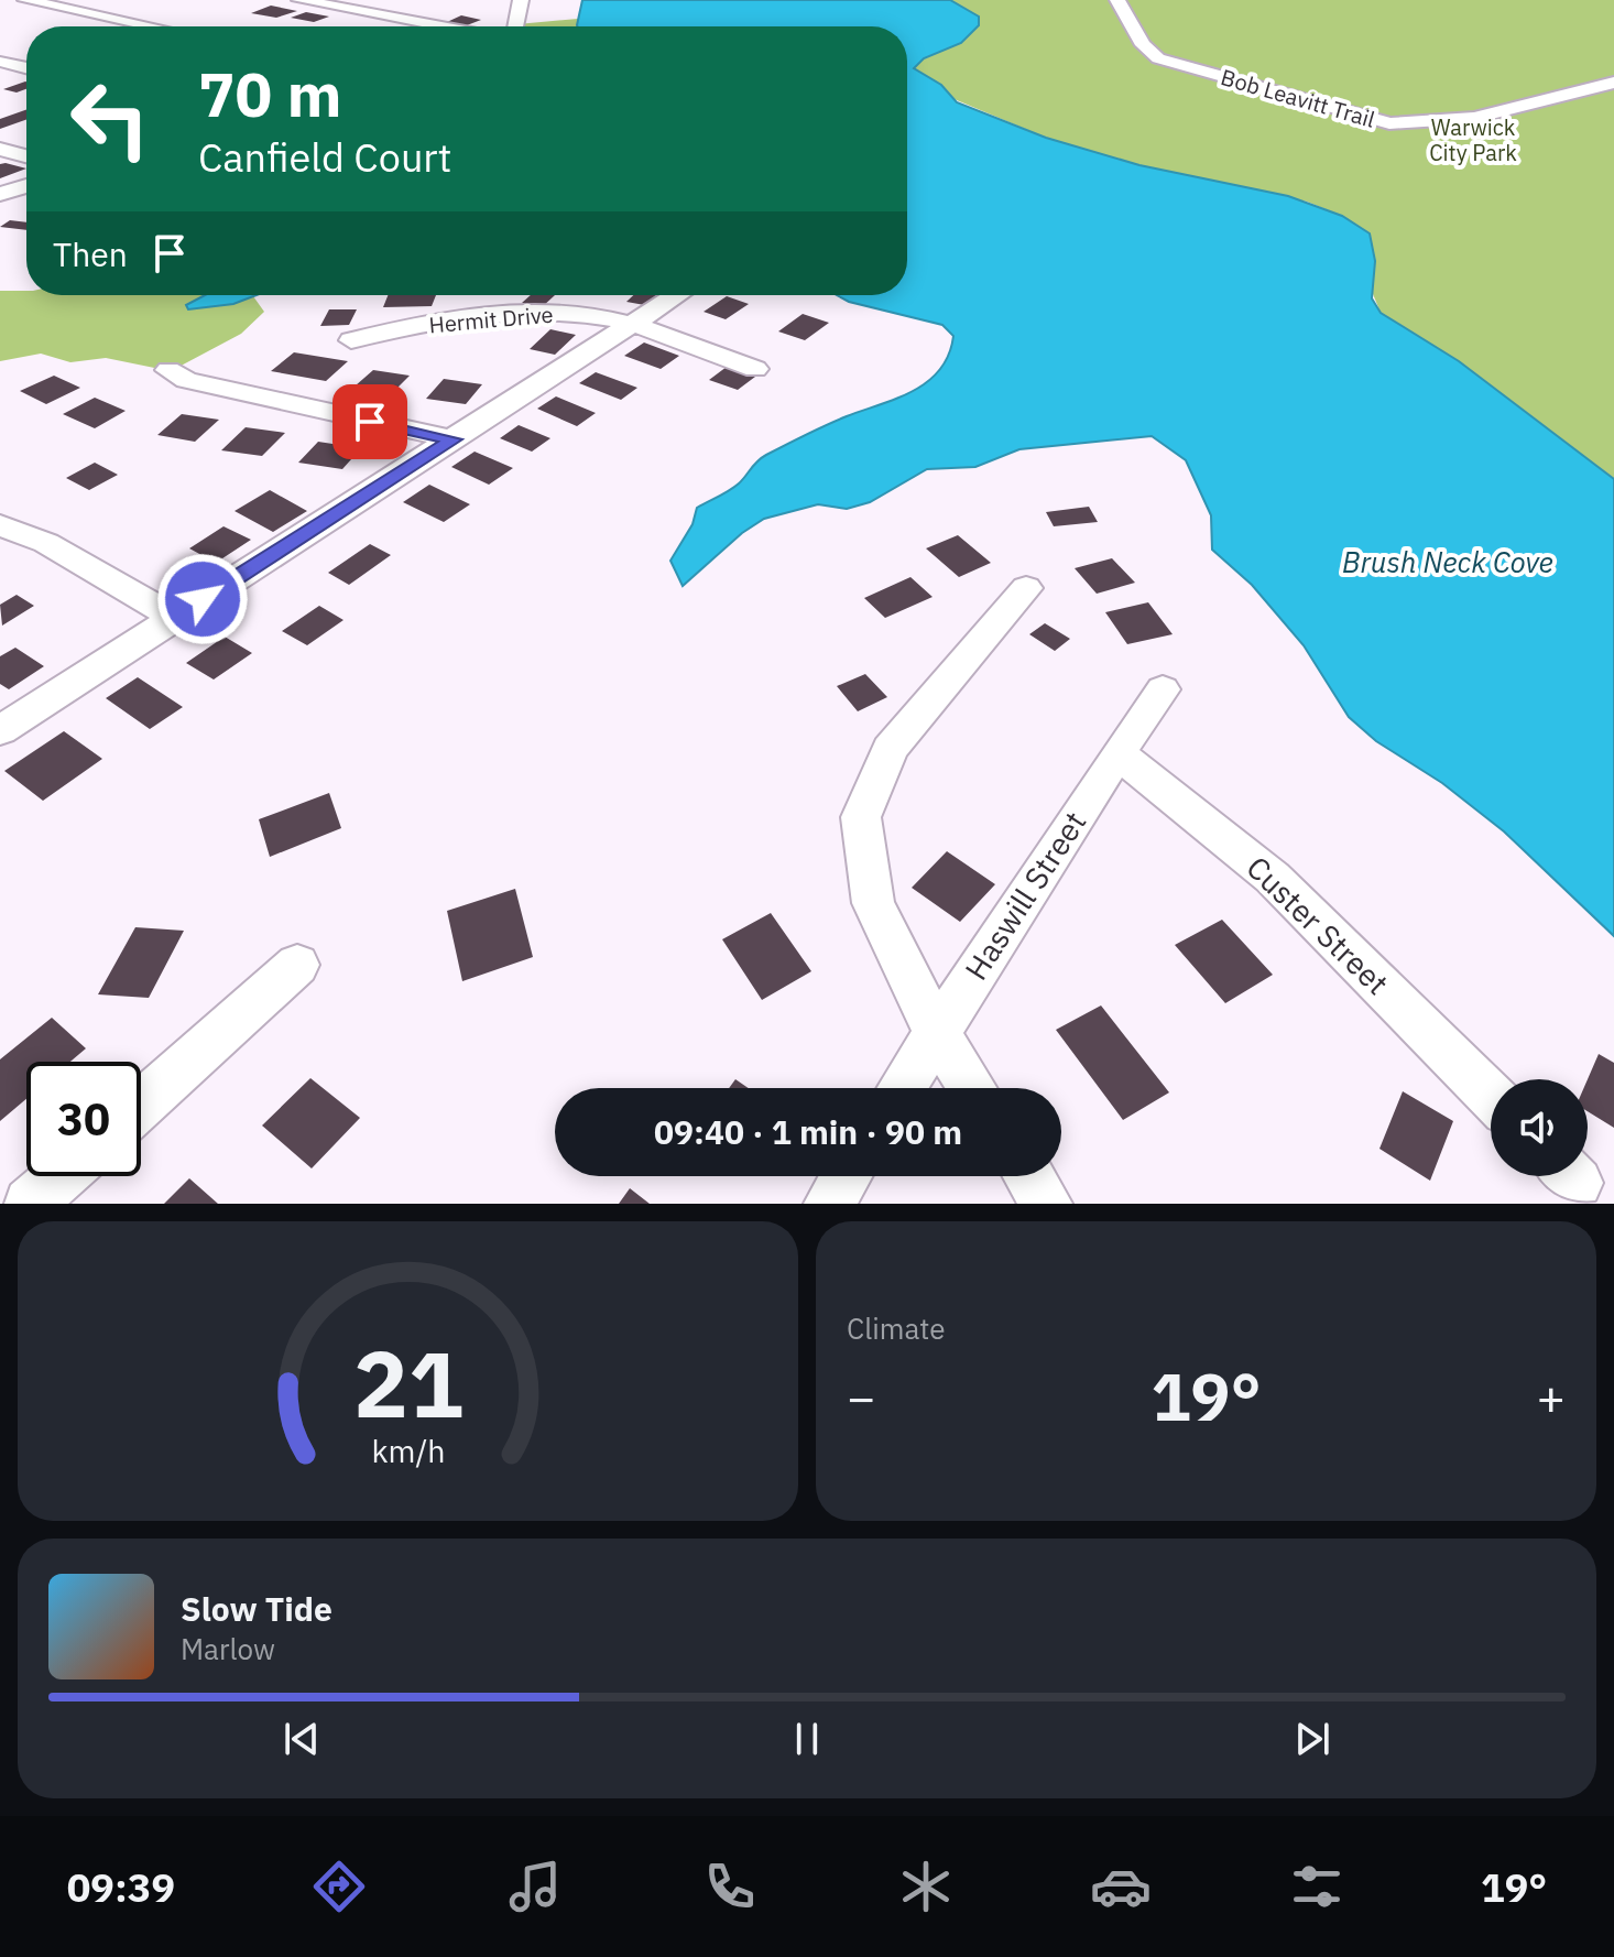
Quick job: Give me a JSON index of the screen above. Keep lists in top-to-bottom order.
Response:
{
  "streets": {
    "street": [
      "Bob Leavitt Trail",
      "Hermit Drive",
      "Haswill Street",
      "Custer Street"
    ]
  },
  "crossings": [
    ["Haswill Street", "Custer Street"]
  ],
  "water": ["Brush Neck Cove"],
  "parks": ["Warwick City Park"],
  "page": {
    "turn": ["70 m", "Canfield Court"],
    "then": "Then",
    "limit": "30",
    "trip": "09:40 · 1 min · 90 m",
    "tile": "Climate",
    "heat": ["−", "19°", "+"],
    "song": ["Slow Tide", "Marlow"],
    "tabs": ["09:39", "19°"],
    "gauge": ["21", "km/h"]
  }
}
